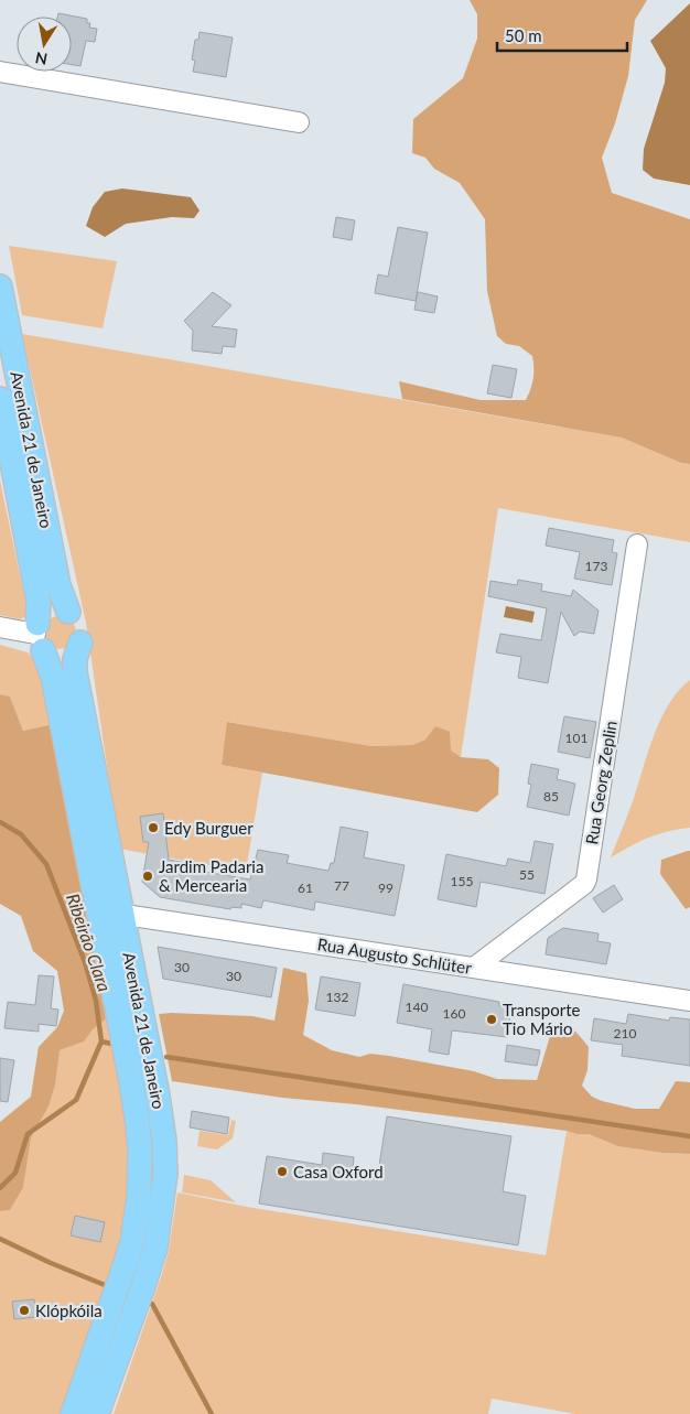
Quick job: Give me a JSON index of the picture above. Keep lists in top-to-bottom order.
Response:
{
  "streets": {
    "main road": ["Avenida 21 de Janeiro"],
    "street": ["Rua Georg Zeplin", "Rua Augusto Schlüter"]
  },
  "crossings": [
    ["Avenida 21 de Janeiro", "Rua Augusto Schlüter"],
    ["Rua Georg Zeplin", "Rua Augusto Schlüter"]
  ],
  "water": ["Ribeirão Clara"],
  "places": [
    "Edy Burguer",
    "Jardim Padaria & Mercearia",
    "Transporte Tio Mário",
    "Casa Oxford",
    "Klópkóila"
  ],
  "house_numbers": [
    "173",
    "101",
    "85",
    "55",
    "155",
    "77",
    "61",
    "99",
    "30",
    "30",
    "132",
    "140",
    "160",
    "210"
  ],
  "scale_bar": "50 m",
  "north": "bottom"
}
